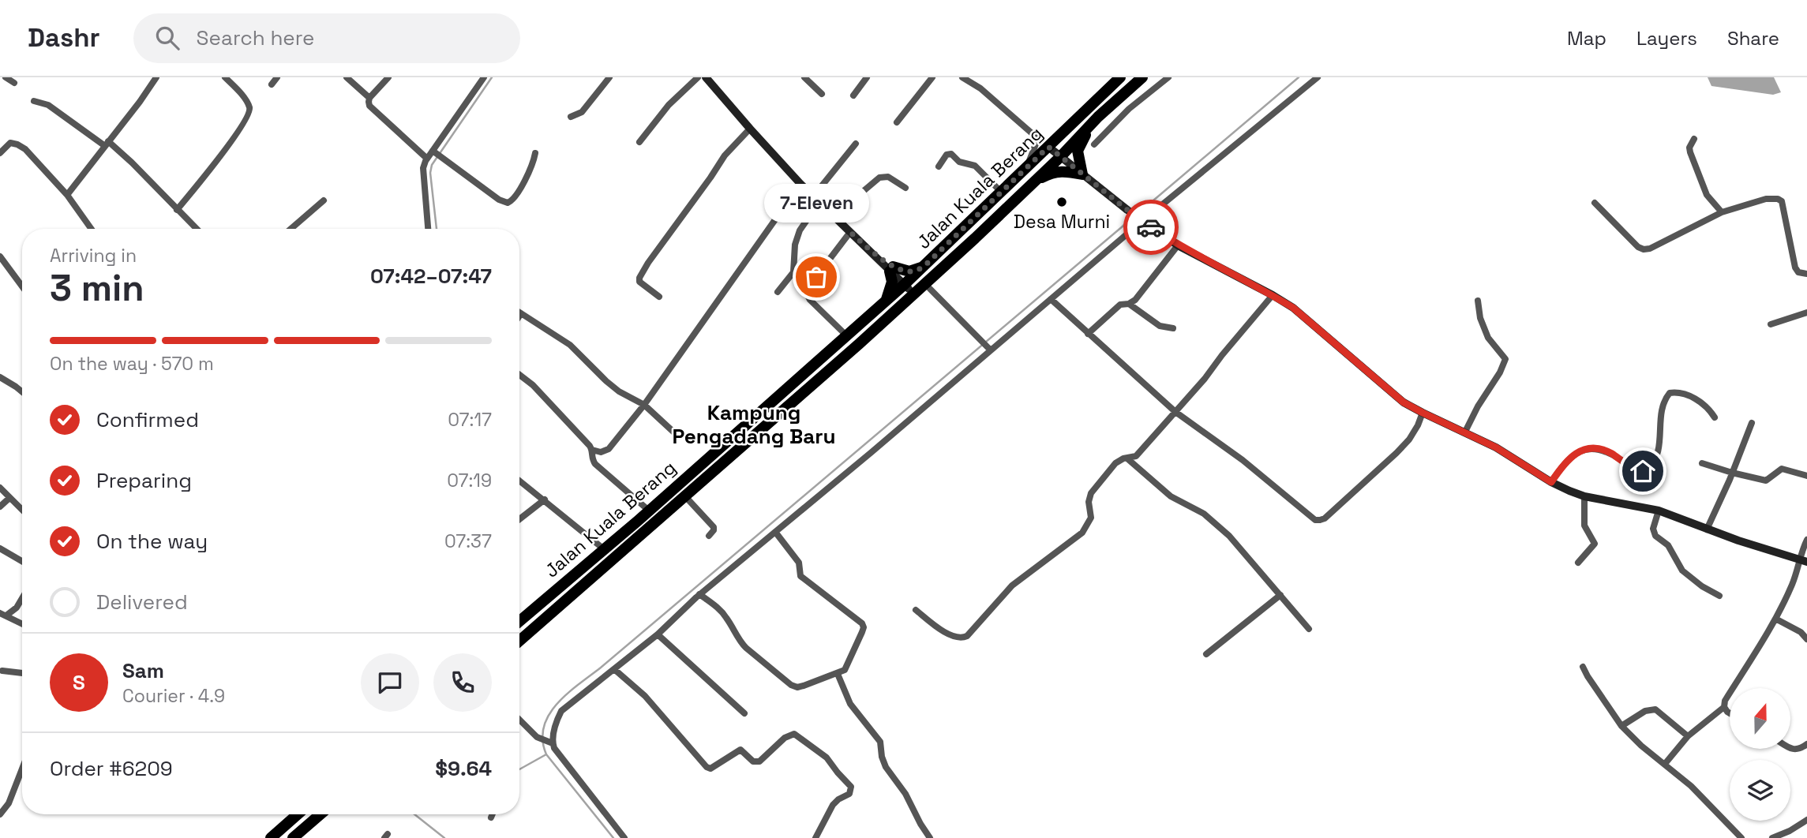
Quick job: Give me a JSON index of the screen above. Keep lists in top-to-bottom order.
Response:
{
  "streets": {
    "highway": ["Jalan Kuala Berang"]
  },
  "districts": ["Kampung Pengadang Baru"],
  "places": ["Desa Murni", "7-Eleven"],
  "north": "top",
  "page": {
    "header": "Dashr",
    "search": "Search here",
    "nav": ["Map", "Layers", "Share"],
    "bubble": "7-Eleven",
    "heading": ["3 min", "Arriving in", "07:42–07:47"],
    "panel": [
      "Sam",
      "Courier · 4.9",
      "Order #6209",
      "$9.64"
    ],
    "bar": "On the way · 570 m",
    "list": [
      ["Confirmed", "07:17"],
      ["Preparing", "07:19"],
      ["On the way", "07:37"],
      "Delivered"
    ],
    "round": "S"
  }
}
